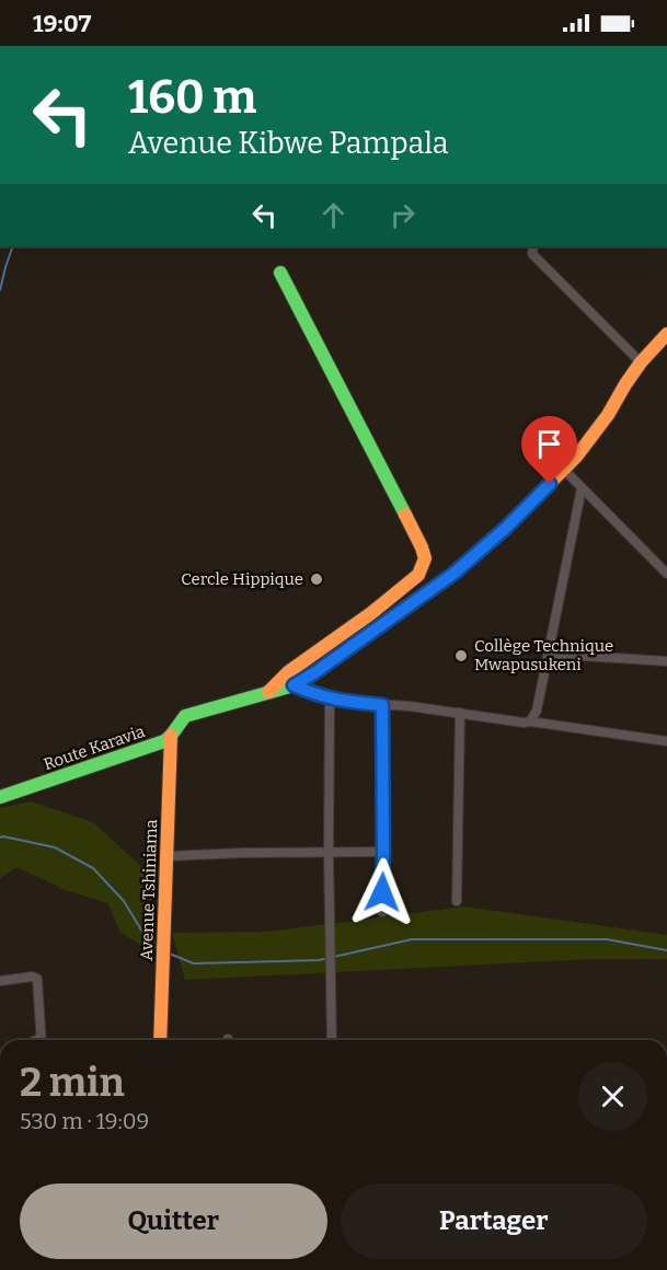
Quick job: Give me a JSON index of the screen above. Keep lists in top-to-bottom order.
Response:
{
  "streets": {
    "street": ["Route Karavia", "Avenue Tshiniama"]
  },
  "crossings": [
    ["Route Karavia", "Avenue Tshiniama"]
  ],
  "places": ["Cercle Hippique", "Collège Technique Mwapusukeni"],
  "page": {
    "status": "19:07",
    "turn": ["160 m", "Avenue Kibwe Pampala"],
    "heading": ["2 min", "530 m · 19:09"],
    "buttons": ["Quitter", "Partager"]
  }
}
